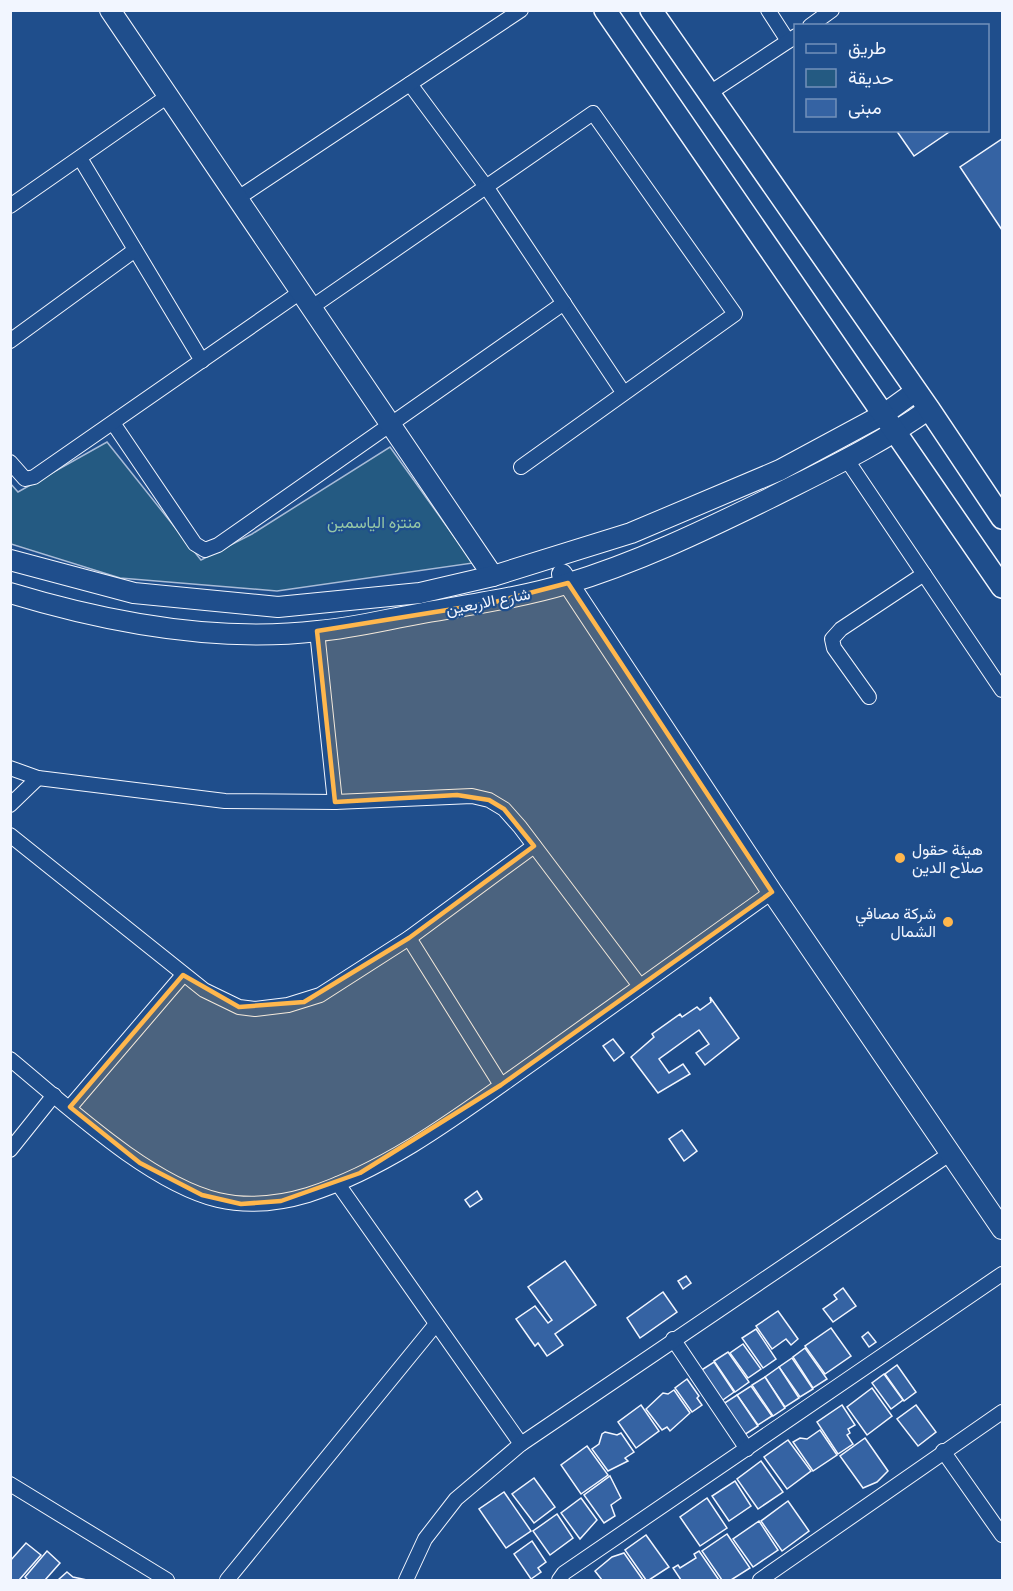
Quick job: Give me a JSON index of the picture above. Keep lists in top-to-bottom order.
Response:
{
  "streets": {
    "main road": ["شارع الاربعين"]
  },
  "parks": ["منتزه الياسمين"],
  "places": ["هيئة حقول صلاح الدين", "شركة مصافي الشمال"],
  "legend": ["طريق", "حديقة", "مبنى"]
}
